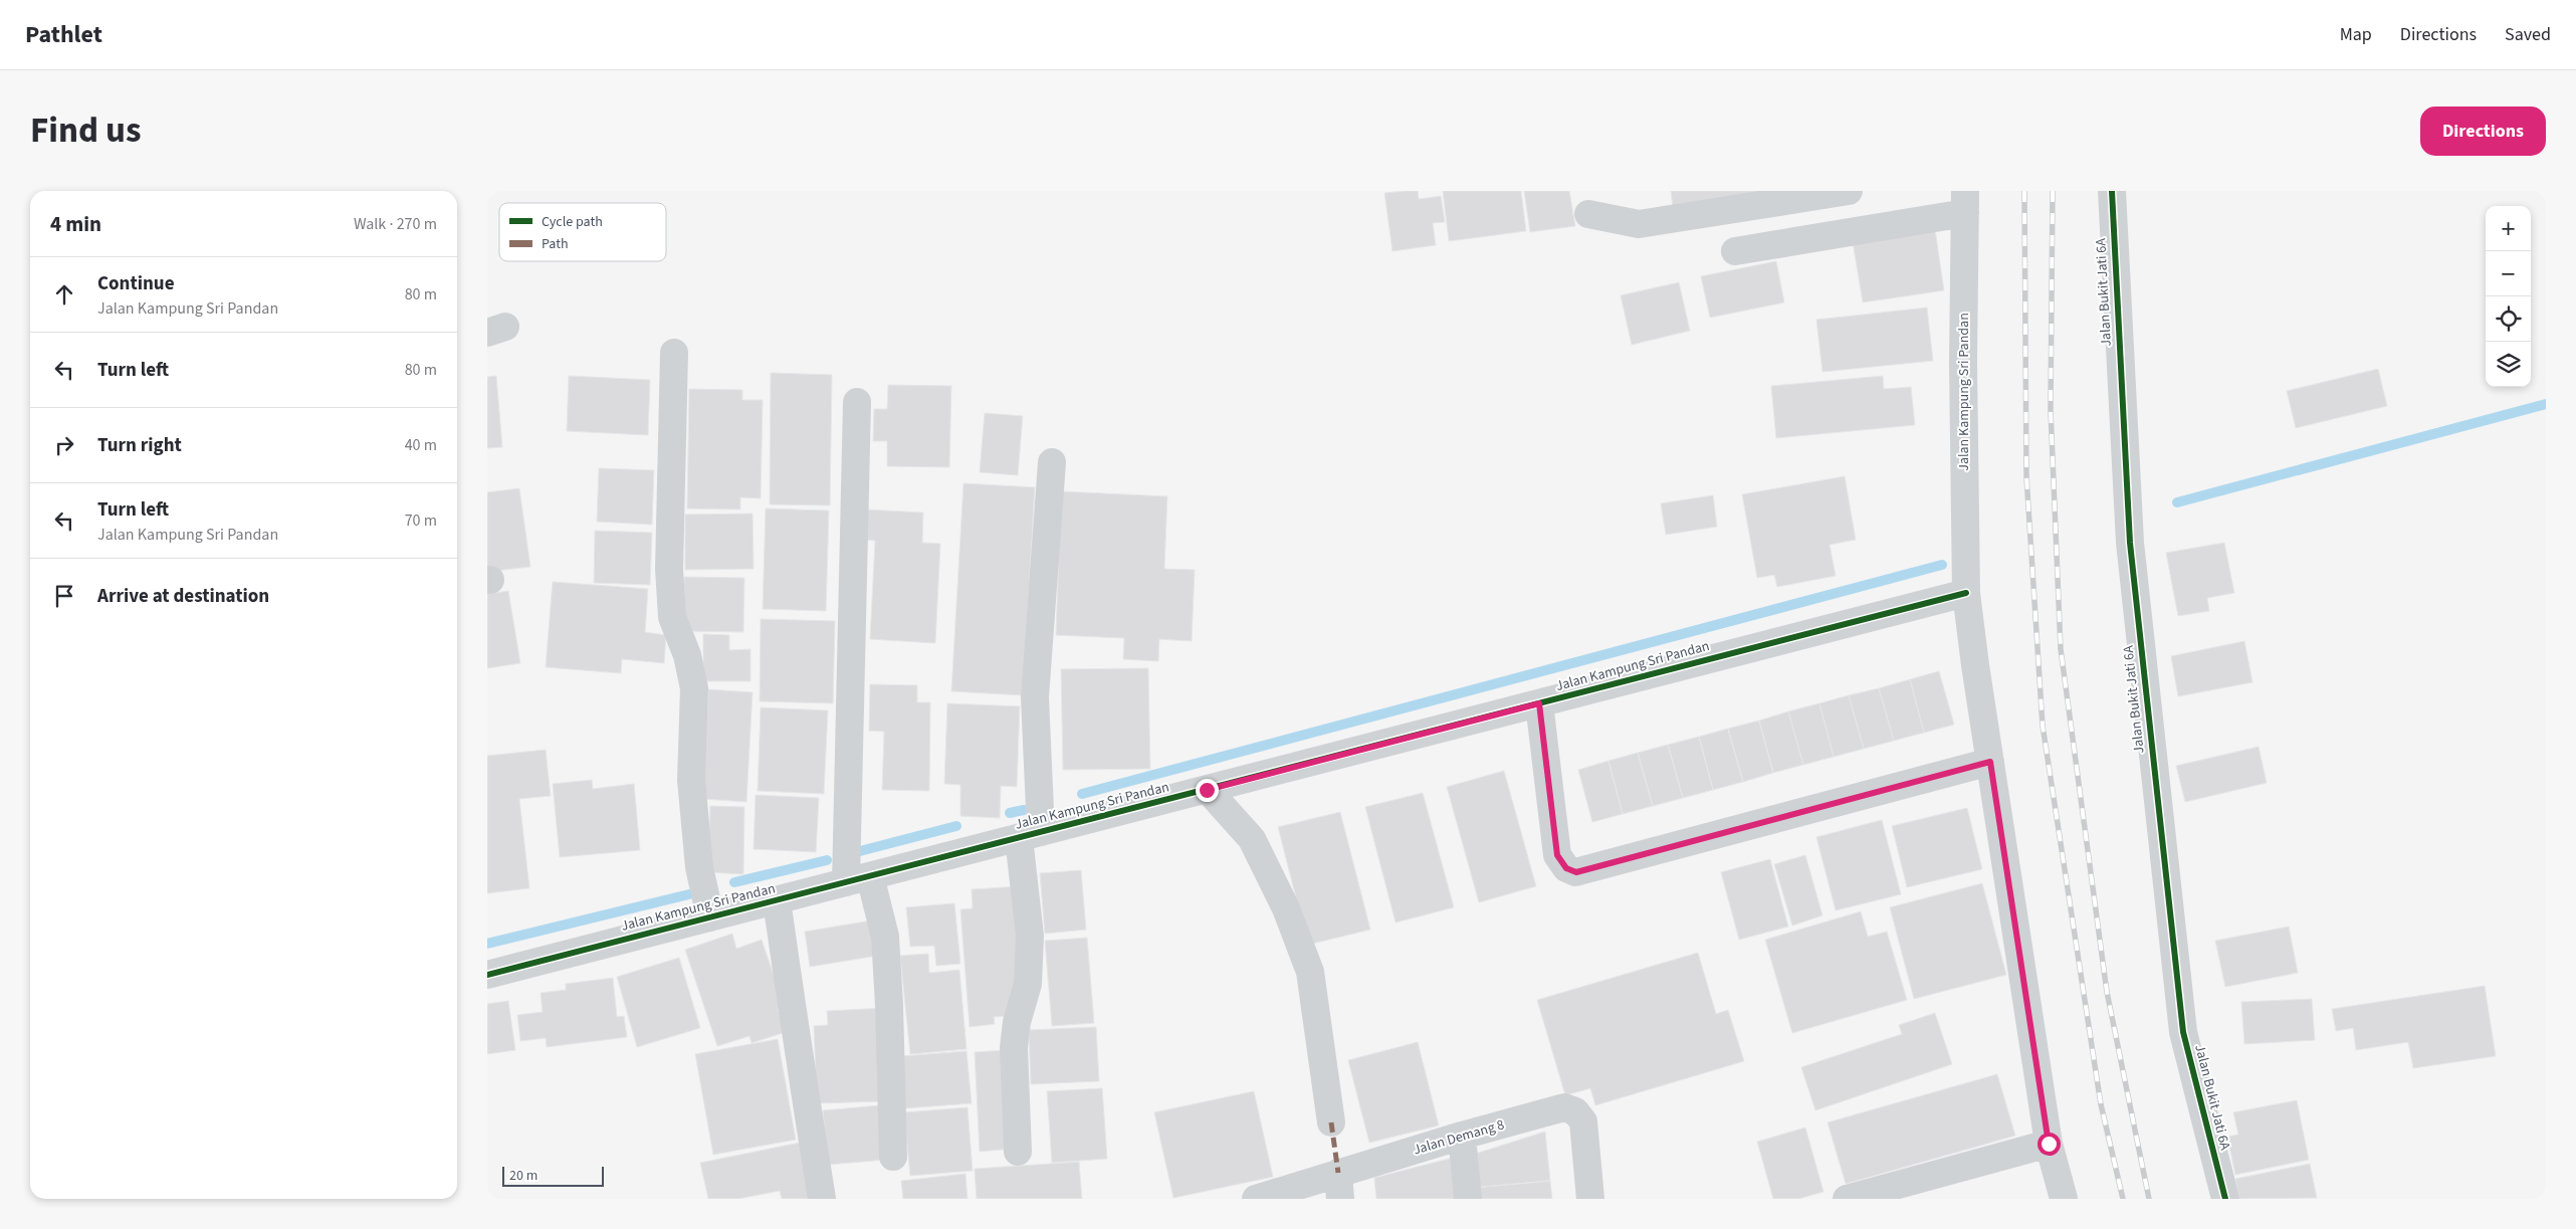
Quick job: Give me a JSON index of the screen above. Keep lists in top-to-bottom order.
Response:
{
  "streets": {
    "street": ["Jalan Bukit Jati 6A", "Jalan Kampung Sri Pandan", "Jalan Demang 8"]
  },
  "legend": ["Cycle path", "Path"],
  "scale_bar": "20 m",
  "page": {
    "header": "Pathlet",
    "nav": ["Map", "Directions", "Saved"],
    "title": "Find us",
    "buttons": "Directions",
    "heading": ["4 min", "Walk · 270 m"],
    "map_buttons": ["+", "−"],
    "list": [
      ["Continue", "Jalan Kampung Sri Pandan", "80 m"],
      ["Turn left", "80 m"],
      ["Turn right", "40 m"],
      ["Turn left", "Jalan Kampung Sri Pandan", "70 m"],
      "Arrive at destination"
    ],
    "scale": "20 m"
  }
}
